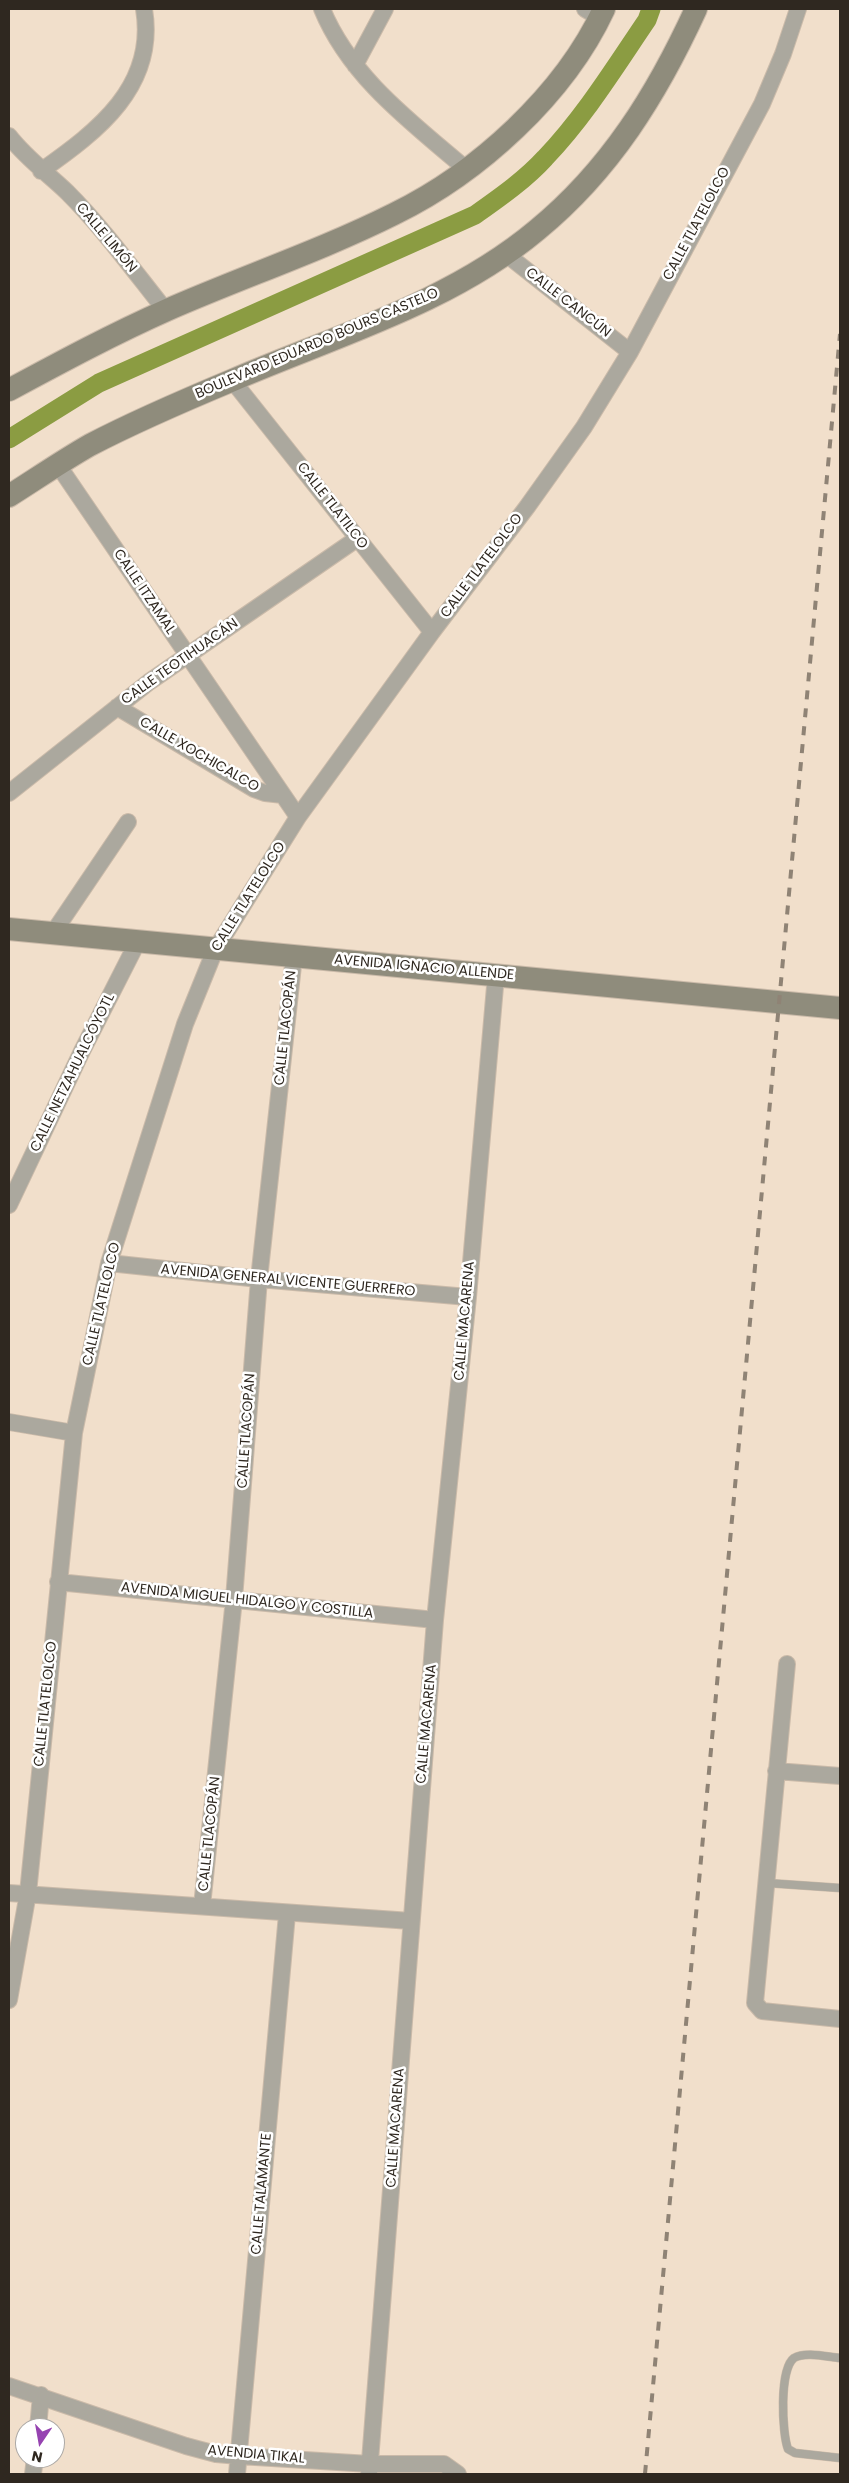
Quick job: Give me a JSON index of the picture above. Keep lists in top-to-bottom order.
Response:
{
  "streets": {
    "main road": ["BOULEVARD EDUARDO BOURS CASTELO", "AVENIDA IGNACIO ALLENDE"],
    "street": [
      "CALLE TLATELOLCO",
      "CALLE LIMÓN",
      "CALLE CANCÚN",
      "CALLE TLATILCO",
      "CALLE ITZAMAL",
      "CALLE TEOTIHUACÁN",
      "CALLE XOCHICALCO",
      "CALLE TLACOPÁN",
      "CALLE NETZAHUALCÓYOTL",
      "AVENIDA GENERAL VICENTE GUERRERO",
      "CALLE MACARENA",
      "AVENIDA MIGUEL HIDALGO Y COSTILLA",
      "CALLE TALAMANTE",
      "AVENDIA TIKAL"
    ]
  },
  "crossings": [
    ["CALLE TLATELOLCO", "CALLE CANCÚN"],
    ["CALLE TLATELOLCO", "CALLE TLATILCO"],
    ["CALLE TLATELOLCO", "CALLE ITZAMAL"],
    ["CALLE TLATELOLCO", "AVENIDA IGNACIO ALLENDE"],
    ["CALLE TLATELOLCO", "AVENIDA GENERAL VICENTE GUERRERO"],
    ["CALLE TLATELOLCO", "AVENIDA MIGUEL HIDALGO Y COSTILLA"],
    ["CALLE CANCÚN", "BOULEVARD EDUARDO BOURS CASTELO"],
    ["BOULEVARD EDUARDO BOURS CASTELO", "CALLE TLATILCO"],
    ["BOULEVARD EDUARDO BOURS CASTELO", "CALLE ITZAMAL"],
    ["CALLE TLATILCO", "CALLE TEOTIHUACÁN"],
    ["CALLE ITZAMAL", "CALLE TEOTIHUACÁN"],
    ["CALLE ITZAMAL", "CALLE XOCHICALCO"],
    ["CALLE TEOTIHUACÁN", "CALLE XOCHICALCO"],
    ["AVENIDA IGNACIO ALLENDE", "CALLE TLACOPÁN"],
    ["AVENIDA IGNACIO ALLENDE", "CALLE NETZAHUALCÓYOTL"],
    ["AVENIDA IGNACIO ALLENDE", "CALLE MACARENA"],
    ["CALLE TLACOPÁN", "AVENIDA GENERAL VICENTE GUERRERO"],
    ["CALLE TLACOPÁN", "AVENIDA MIGUEL HIDALGO Y COSTILLA"],
    ["AVENIDA GENERAL VICENTE GUERRERO", "CALLE MACARENA"],
    ["CALLE MACARENA", "AVENIDA MIGUEL HIDALGO Y COSTILLA"],
    ["CALLE MACARENA", "AVENDIA TIKAL"],
    ["CALLE TALAMANTE", "AVENDIA TIKAL"]
  ],
  "north": "bottom"
}
